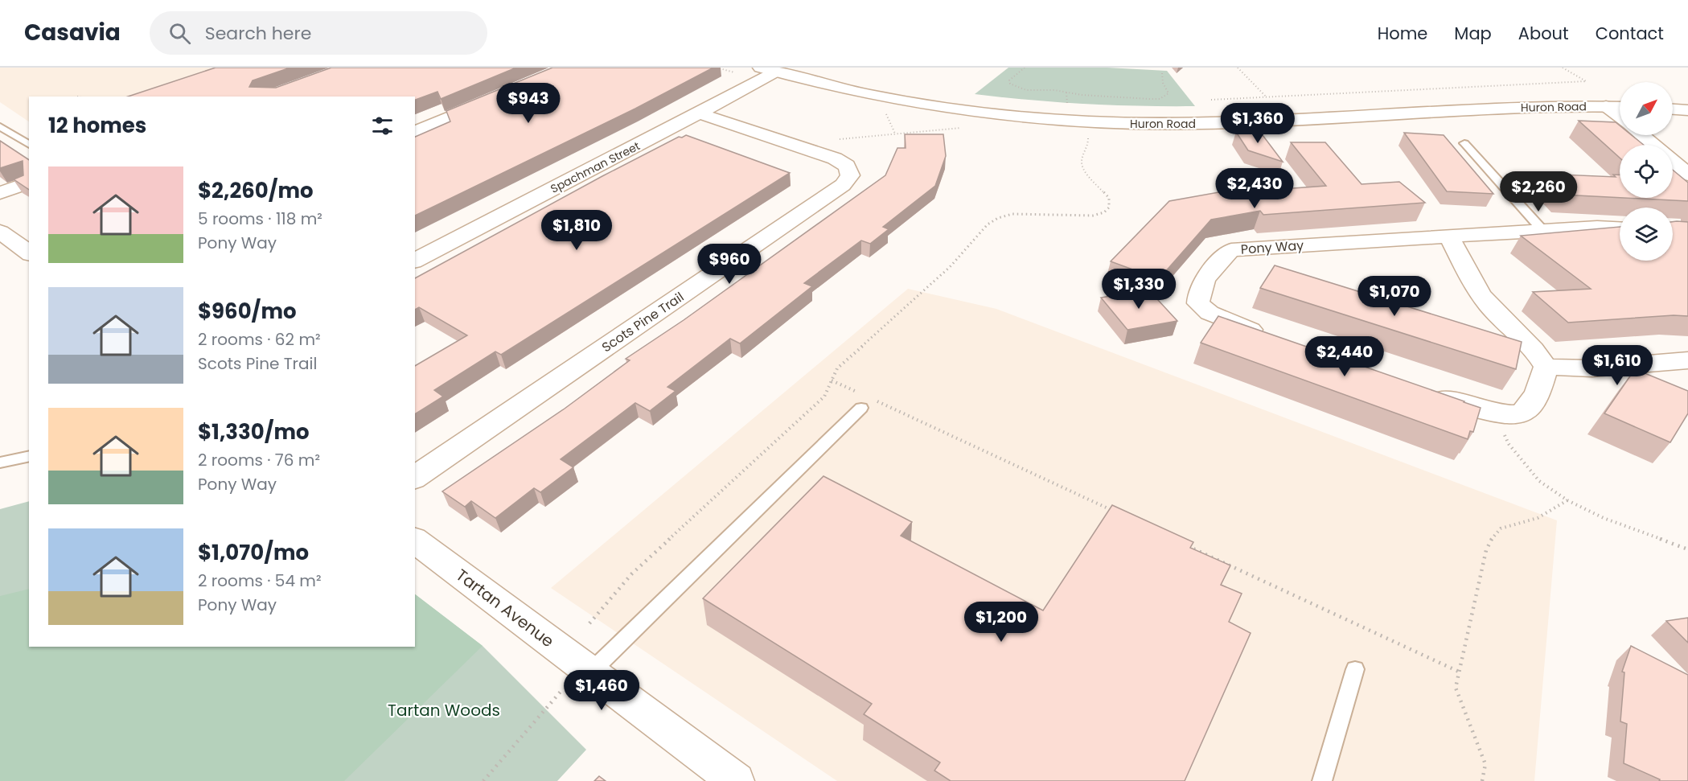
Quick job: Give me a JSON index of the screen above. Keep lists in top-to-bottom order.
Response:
{
  "streets": {
    "street": [
      "Huron Road",
      "Spachman Street",
      "Pony Way",
      "Scots Pine Trail",
      "Tartan Avenue"
    ]
  },
  "crossings": [
    ["Huron Road", "Spachman Street"],
    ["Spachman Street", "Scots Pine Trail"]
  ],
  "parks": ["Tartan Woods"],
  "north": "top right",
  "page": {
    "header": "Casavia",
    "search": "Search here",
    "nav": [
      "Home",
      "Map",
      "About",
      "Contact"
    ],
    "price": [
      "$943",
      "$1,360",
      "$2,430",
      "$2,260",
      "$1,810",
      "$960",
      "$1,330",
      "$1,070",
      "$2,440",
      "$1,610",
      "$1,200",
      "$1,460"
    ],
    "heading": "12 homes",
    "list": [
      {
        "name": "$2,260/mo",
        "note": "5 rooms · 118 m² · Pony Way"
      },
      {
        "name": "$960/mo",
        "note": "2 rooms · 62 m² · Scots Pine Trail"
      },
      {
        "name": "$1,330/mo",
        "note": "2 rooms · 76 m² · Pony Way"
      },
      {
        "name": "$1,070/mo",
        "note": "2 rooms · 54 m² · Pony Way"
      }
    ]
  }
}
